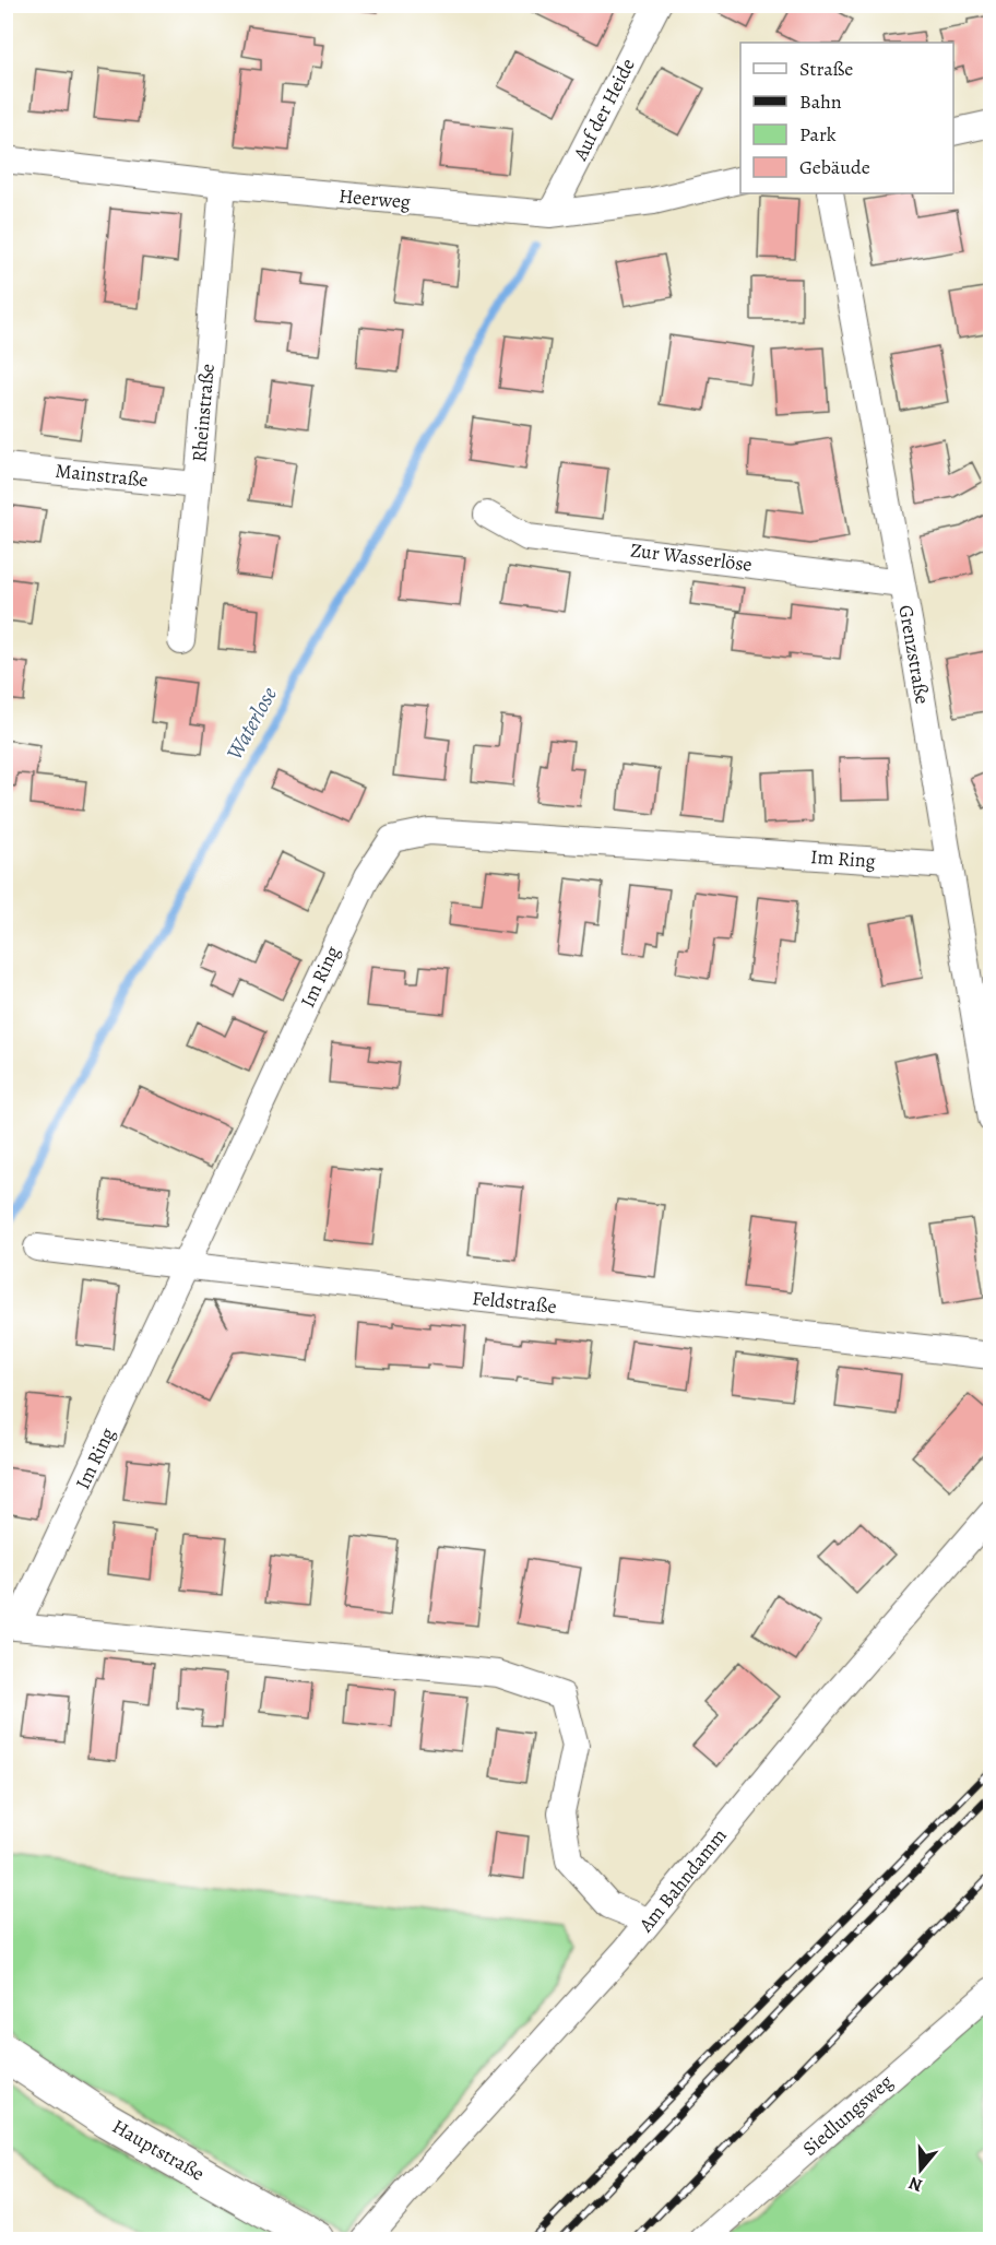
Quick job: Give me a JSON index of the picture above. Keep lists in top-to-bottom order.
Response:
{
  "streets": {
    "main road": ["Hauptstraße"],
    "street": [
      "Auf der Heide",
      "Heerweg",
      "Rheinstraße",
      "Mainstraße",
      "Zur Wasserlöse",
      "Grenzstraße",
      "Im Ring",
      "Feldstraße",
      "Am Bahndamm",
      "Siedlungsweg"
    ]
  },
  "crossings": [
    ["Auf der Heide", "Heerweg"],
    ["Heerweg", "Rheinstraße"],
    ["Rheinstraße", "Mainstraße"],
    ["Zur Wasserlöse", "Grenzstraße"],
    ["Grenzstraße", "Im Ring"],
    ["Im Ring", "Feldstraße"],
    ["Im Ring", "Am Bahndamm"]
  ],
  "water": ["Waterlose"],
  "legend": [
    "Straße",
    "Bahn",
    "Park",
    "Gebäude"
  ],
  "north": "bottom"
}
